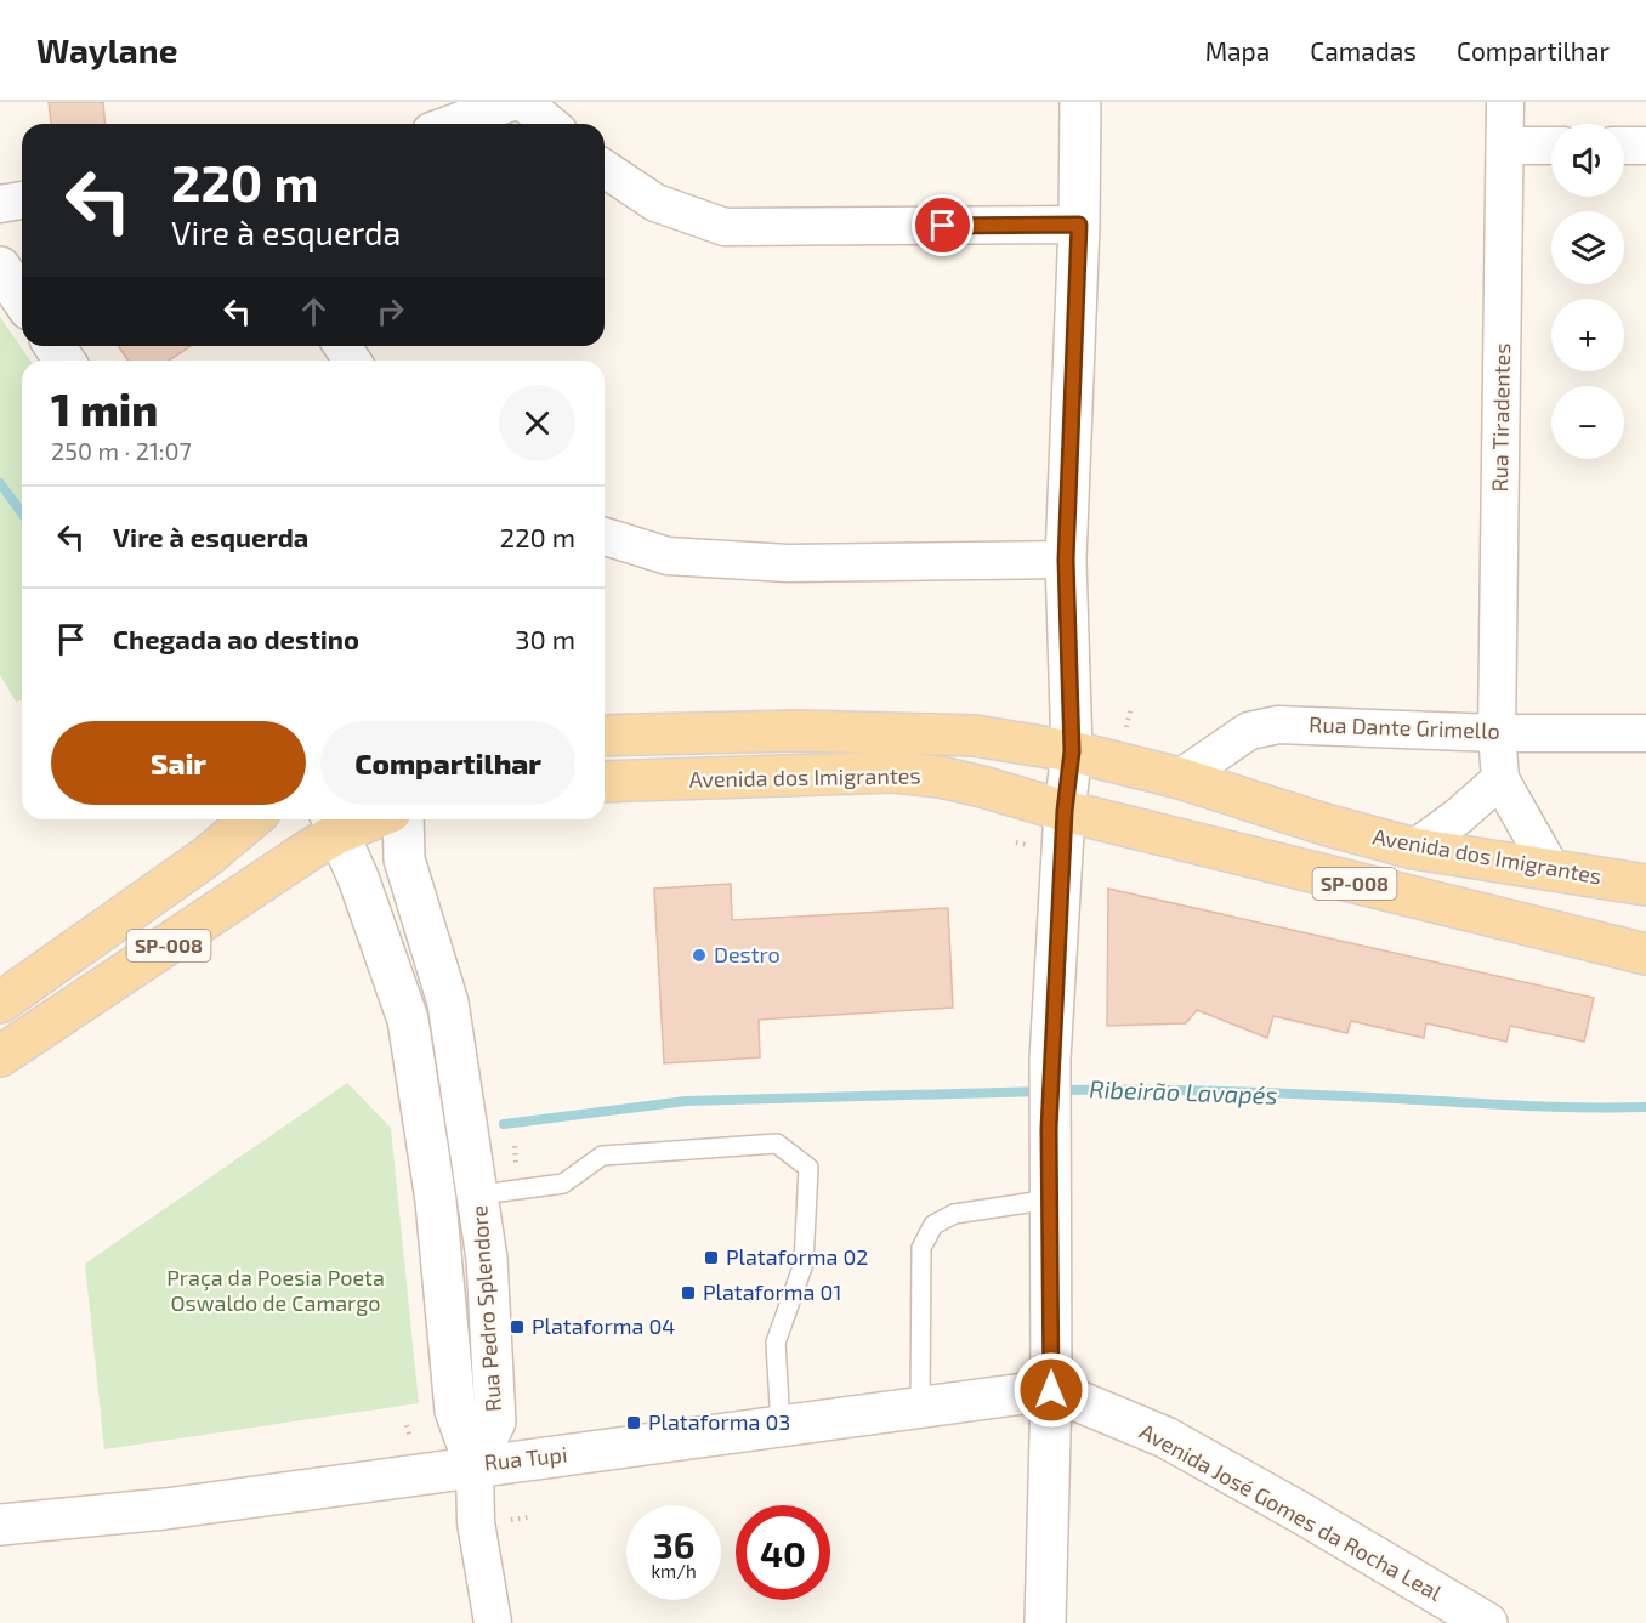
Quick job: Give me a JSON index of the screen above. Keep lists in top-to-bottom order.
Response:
{
  "streets": {
    "main road": ["Avenida dos Imigrantes", "SP-008"],
    "street": [
      "Rua Tiradentes",
      "Rua Dante Grimello",
      "Rua Pedro Splendore",
      "Rua Tupi",
      "Avenida José Gomes da Rocha Leal"
    ]
  },
  "crossings": [
    ["Rua Tiradentes", "Rua Dante Grimello"],
    ["Rua Dante Grimello", "Avenida dos Imigrantes"],
    ["SP-008", "Rua Pedro Splendore"],
    ["Rua Pedro Splendore", "Rua Tupi"],
    ["Rua Tupi", "Avenida José Gomes da Rocha Leal"]
  ],
  "water": ["Ribeirão Lavapés"],
  "parks": ["Praça da Poesia Poeta Oswaldo de Camargo"],
  "places": {
    "other": ["Destro"],
    "transit": [
      "Plataforma 02",
      "Plataforma 01",
      "Plataforma 04",
      "Plataforma 03"
    ]
  },
  "page": {
    "header": "Waylane",
    "nav": ["Mapa", "Camadas", "Compartilhar"],
    "map_buttons": ["+", "−"],
    "turn": ["220 m", "Vire à esquerda"],
    "heading": ["1 min", "250 m · 21:07"],
    "list": [
      {
        "name": "Vire à esquerda",
        "value": "220 m"
      },
      {
        "name": "Chegada ao destino",
        "value": "30 m"
      }
    ],
    "buttons": ["Sair", "Compartilhar"],
    "speed": "36 km/h",
    "limit": "40"
  }
}
